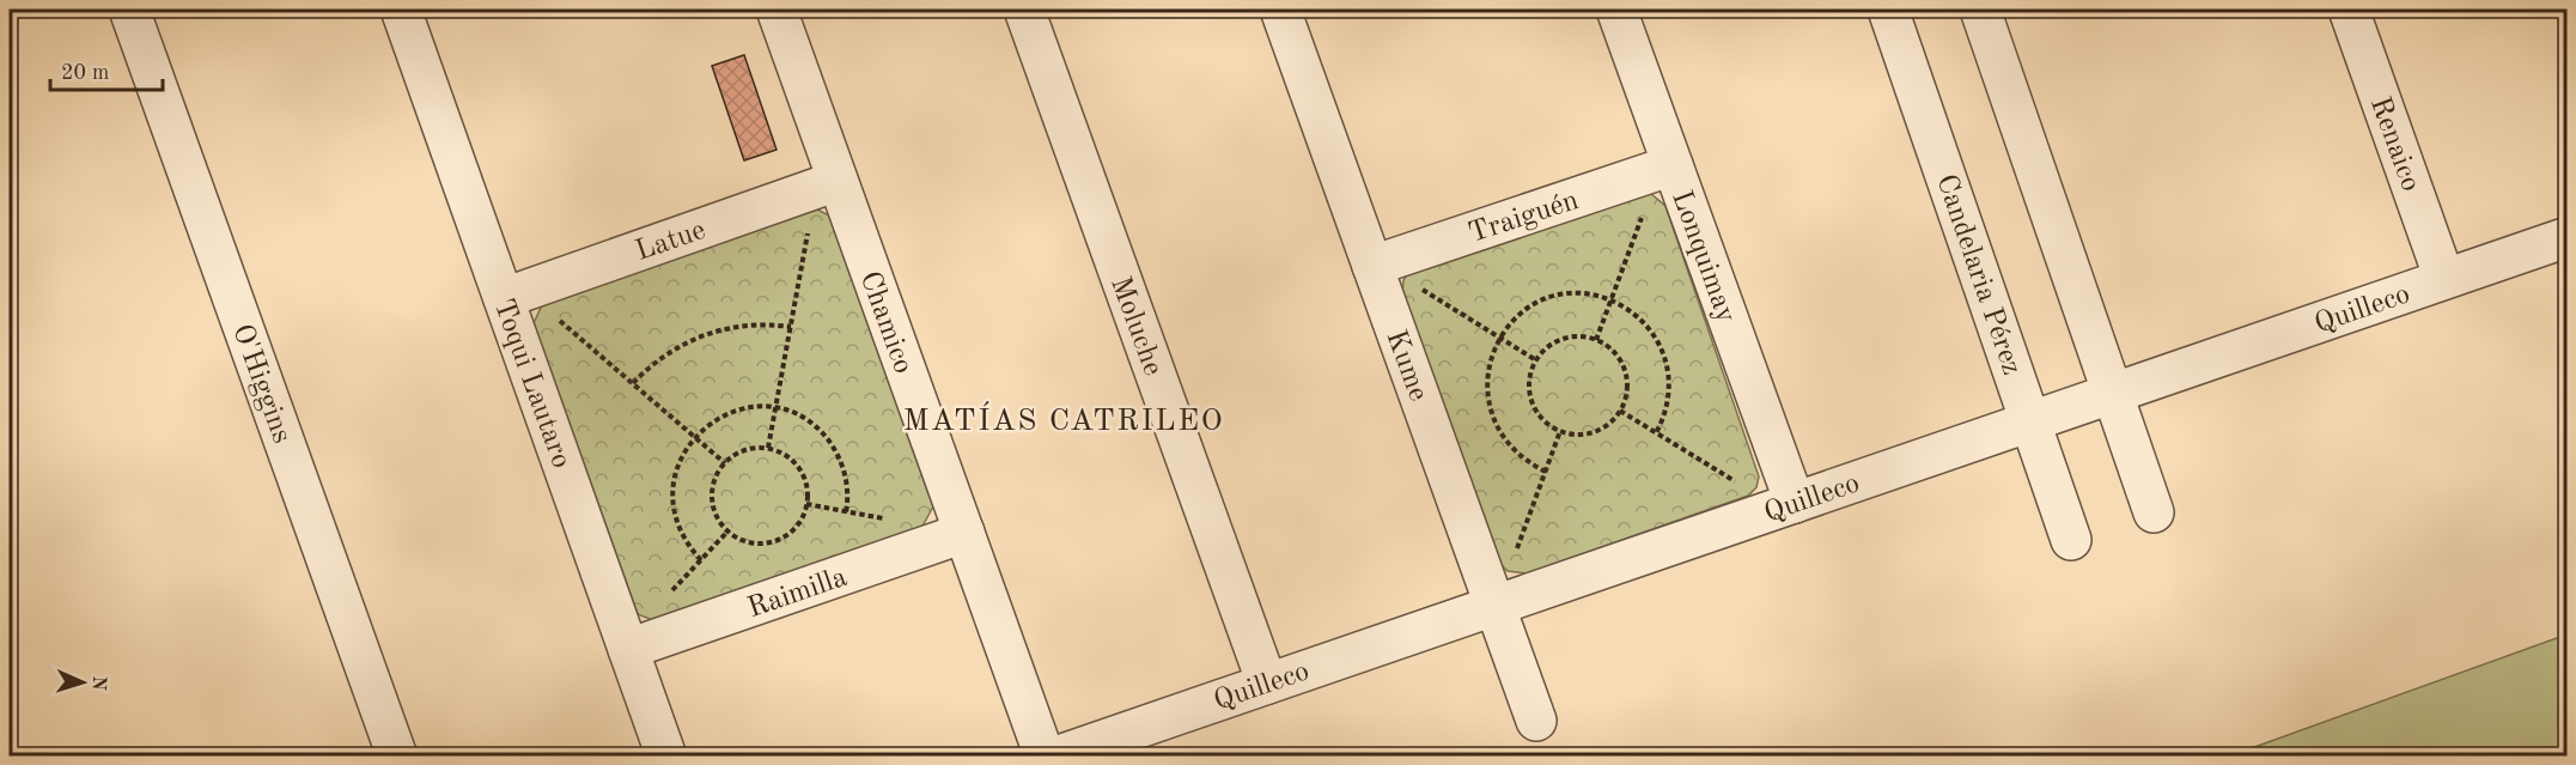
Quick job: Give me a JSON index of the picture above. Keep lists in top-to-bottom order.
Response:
{
  "streets": {
    "street": [
      "Renaico",
      "Traiguén",
      "Latue",
      "Lonquimay",
      "Candelaria Pérez",
      "Quilleco",
      "Chamico",
      "Moluche",
      "Kume",
      "O'Higgins",
      "Toqui Lautaro",
      "Raimilla"
    ]
  },
  "crossings": [
    ["Renaico", "Quilleco"],
    ["Traiguén", "Lonquimay"],
    ["Traiguén", "Kume"],
    ["Latue", "Chamico"],
    ["Latue", "Toqui Lautaro"],
    ["Lonquimay", "Quilleco"],
    ["Candelaria Pérez", "Quilleco"],
    ["Quilleco", "Moluche"],
    ["Quilleco", "Kume"],
    ["Chamico", "Raimilla"],
    ["Toqui Lautaro", "Raimilla"]
  ],
  "districts": ["MATÍAS CATRILEO"],
  "scale_bar": "20 m",
  "north": "right"
}
